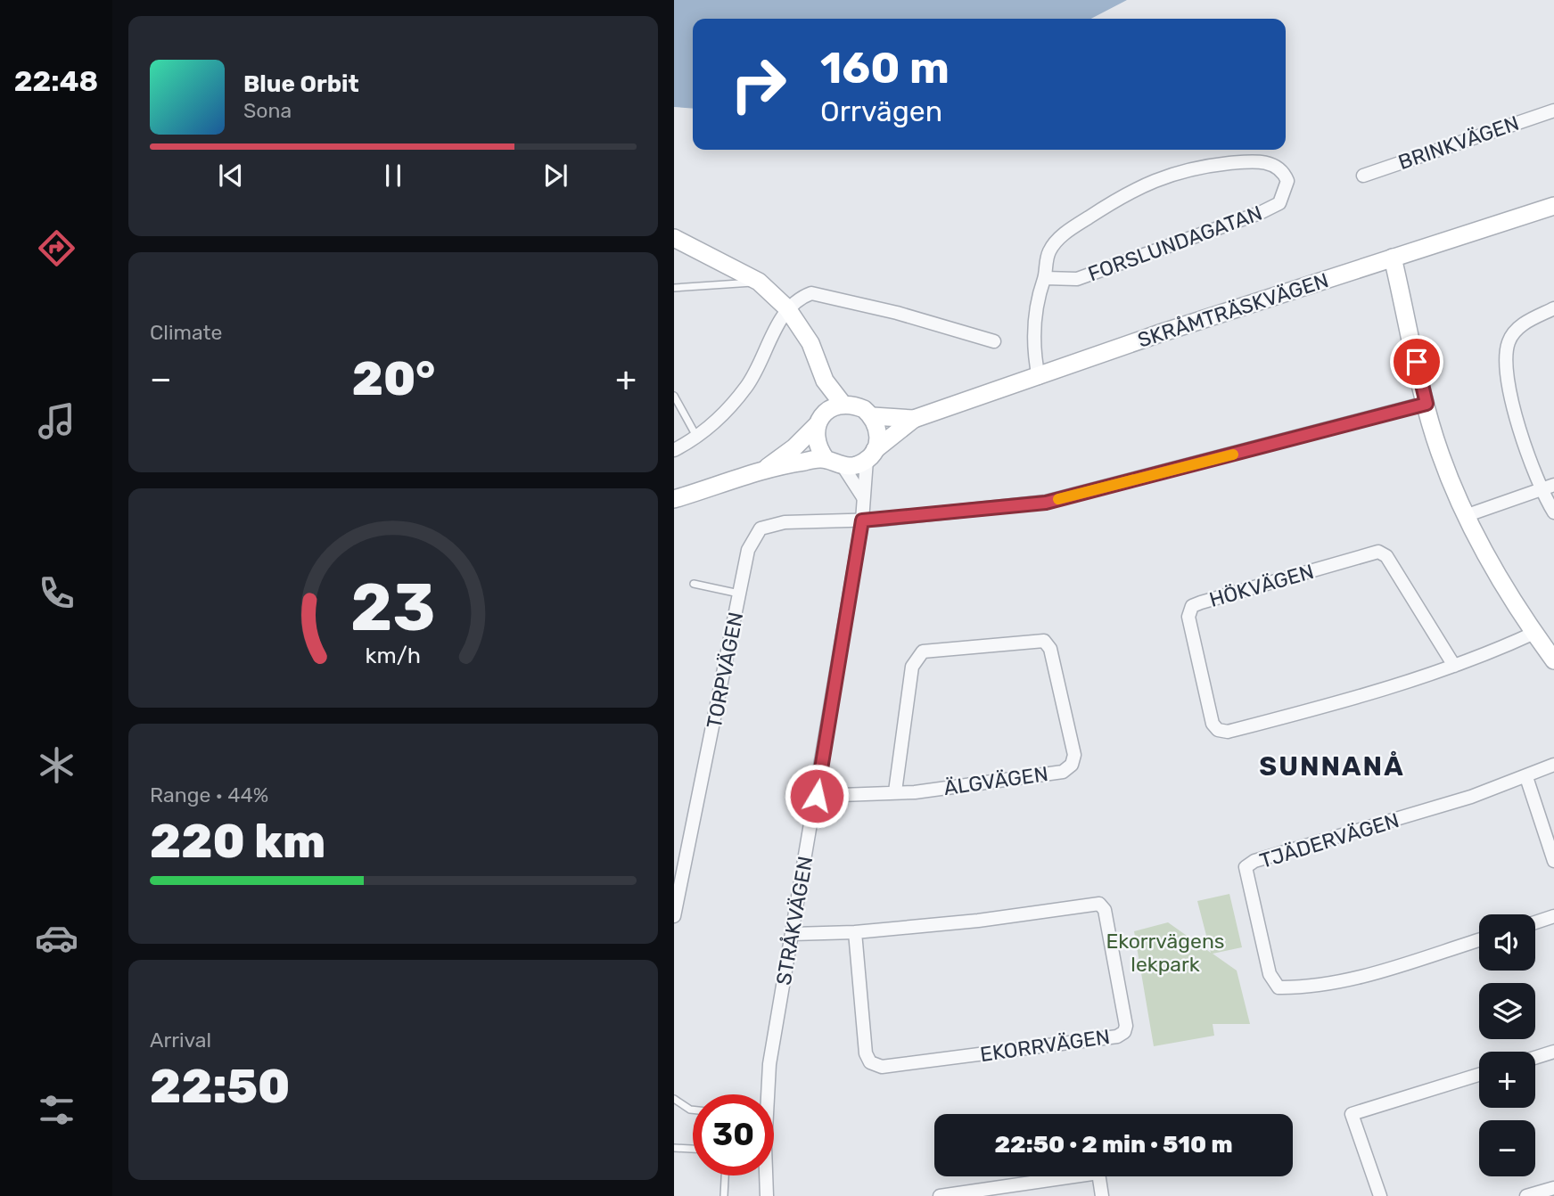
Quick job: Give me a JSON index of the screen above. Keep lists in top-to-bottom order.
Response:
{
  "streets": {
    "main road": ["SKRÅMTRÄSKVÄGEN"],
    "street": [
      "BRINKVÄGEN",
      "FORSLUNDAGATAN",
      "HÖKVÄGEN",
      "TORPVÄGEN",
      "ÄLGVÄGEN",
      "TJÄDERVÄGEN",
      "STRÅKVÄGEN",
      "EKORRVÄGEN"
    ]
  },
  "crossings": [
    ["FORSLUNDAGATAN", "SKRÅMTRÄSKVÄGEN"],
    ["SKRÅMTRÄSKVÄGEN", "STRÅKVÄGEN"],
    ["TORPVÄGEN", "STRÅKVÄGEN"],
    ["ÄLGVÄGEN", "STRÅKVÄGEN"],
    ["STRÅKVÄGEN", "EKORRVÄGEN"]
  ],
  "districts": ["SUNNANÅ"],
  "parks": ["Ekorrvägens lekpark"],
  "page": {
    "tabs": "22:48",
    "turn": ["160 m", "Orrvägen"],
    "song": ["Blue Orbit", "Sona"],
    "tile": [
      "Climate",
      ["Range · 44%", "220 km"],
      ["Arrival", "22:50"]
    ],
    "heat": ["−", "20°", "+"],
    "map_buttons": ["+", "−"],
    "limit": "30",
    "trip": "22:50 · 2 min · 510 m",
    "gauge": ["23", "km/h"]
  }
}
